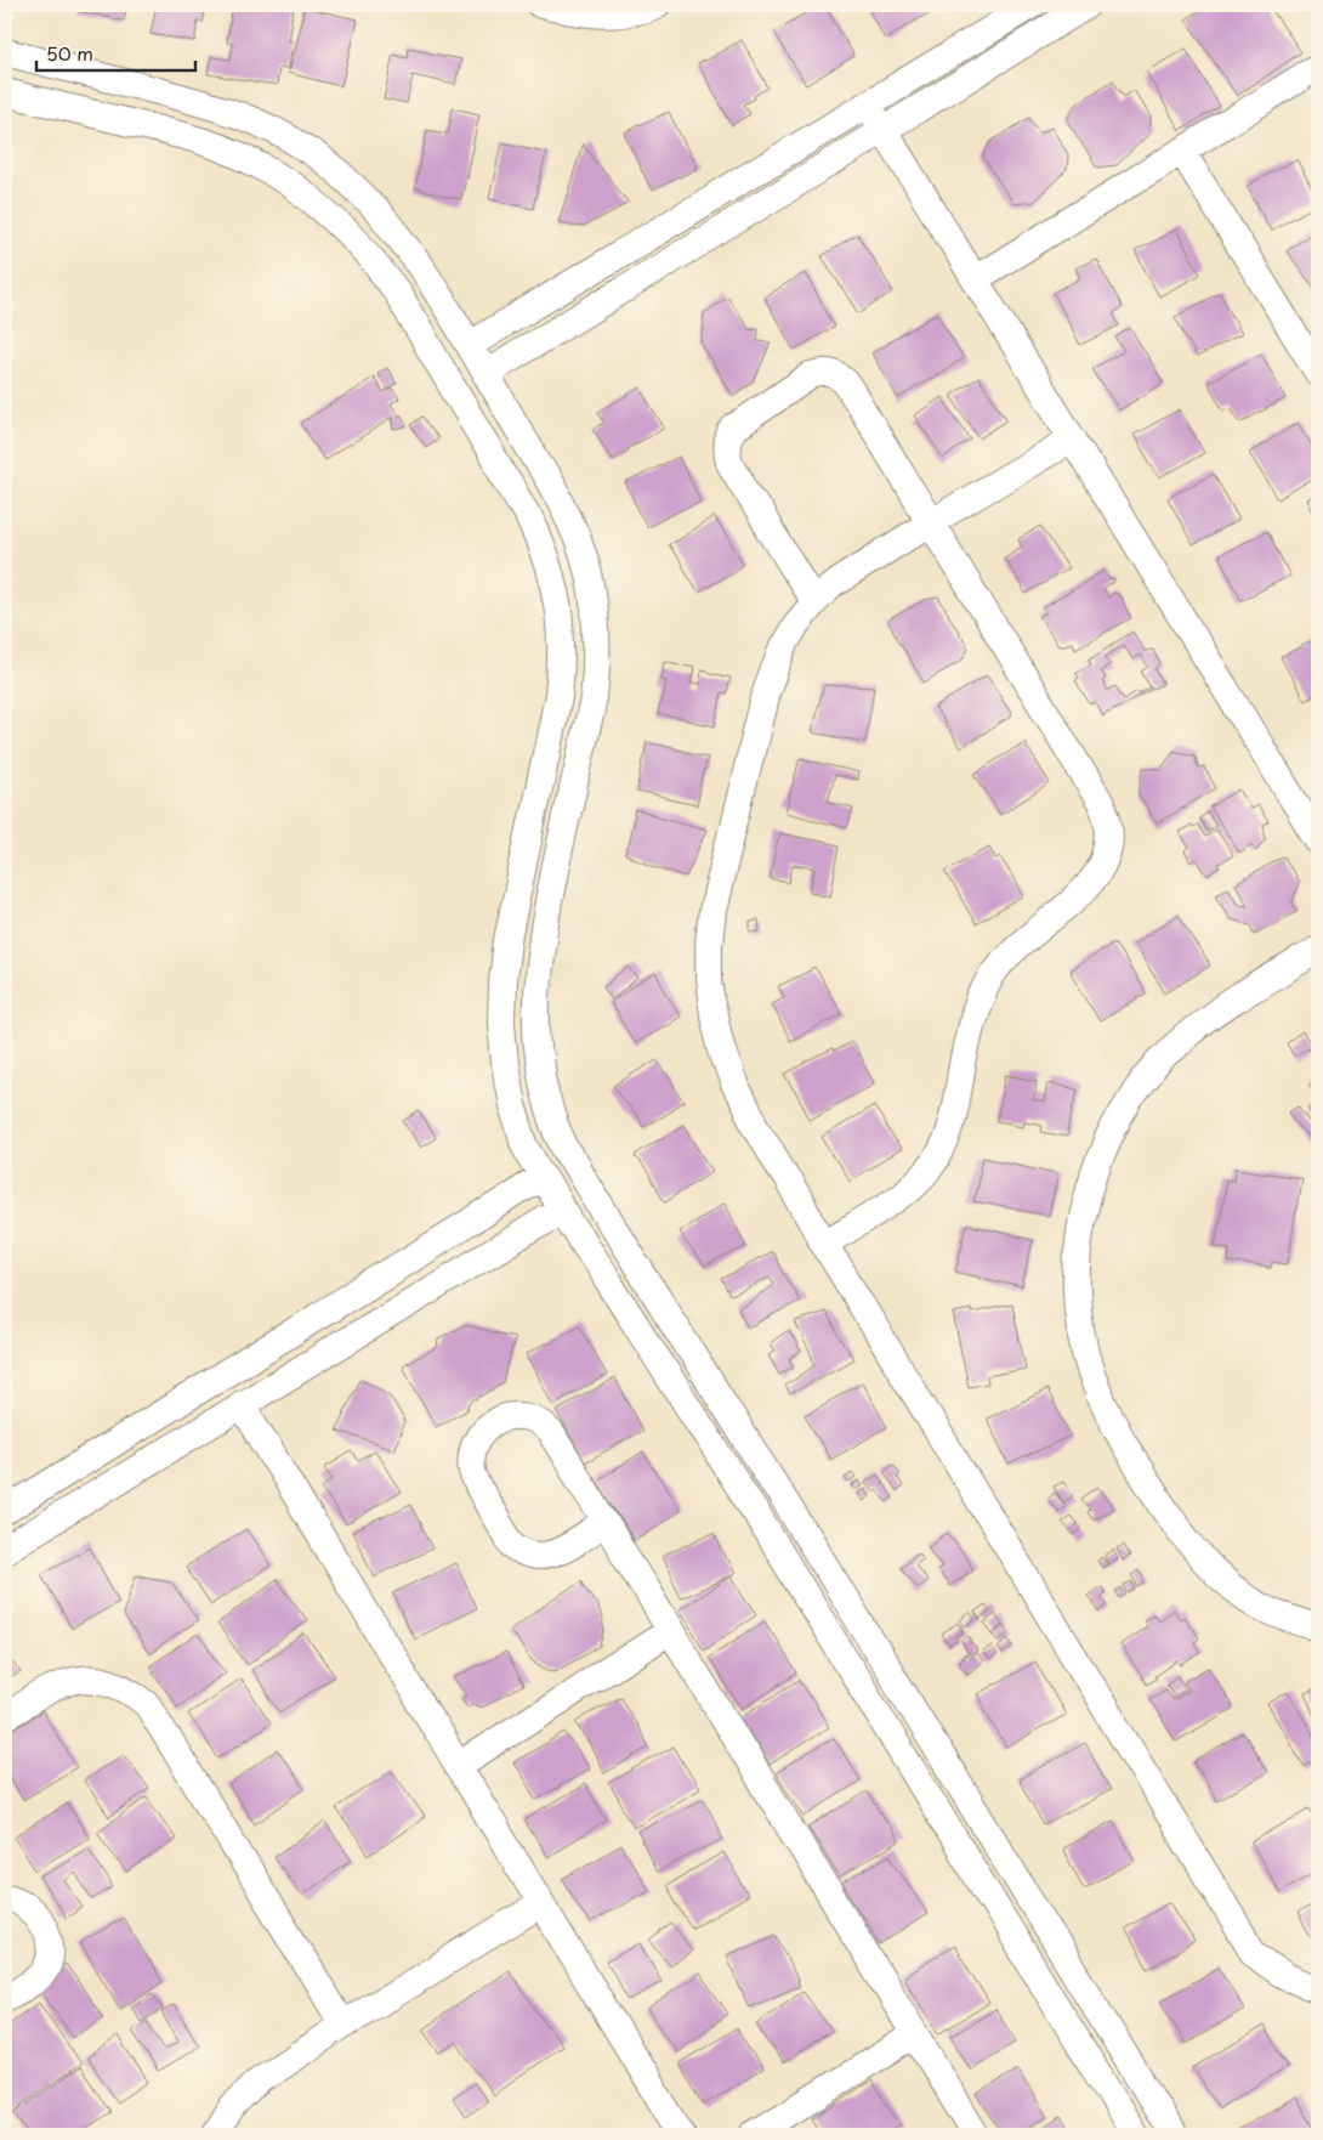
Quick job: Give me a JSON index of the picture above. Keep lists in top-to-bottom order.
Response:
{
  "scale_bar": "50 m"
}
